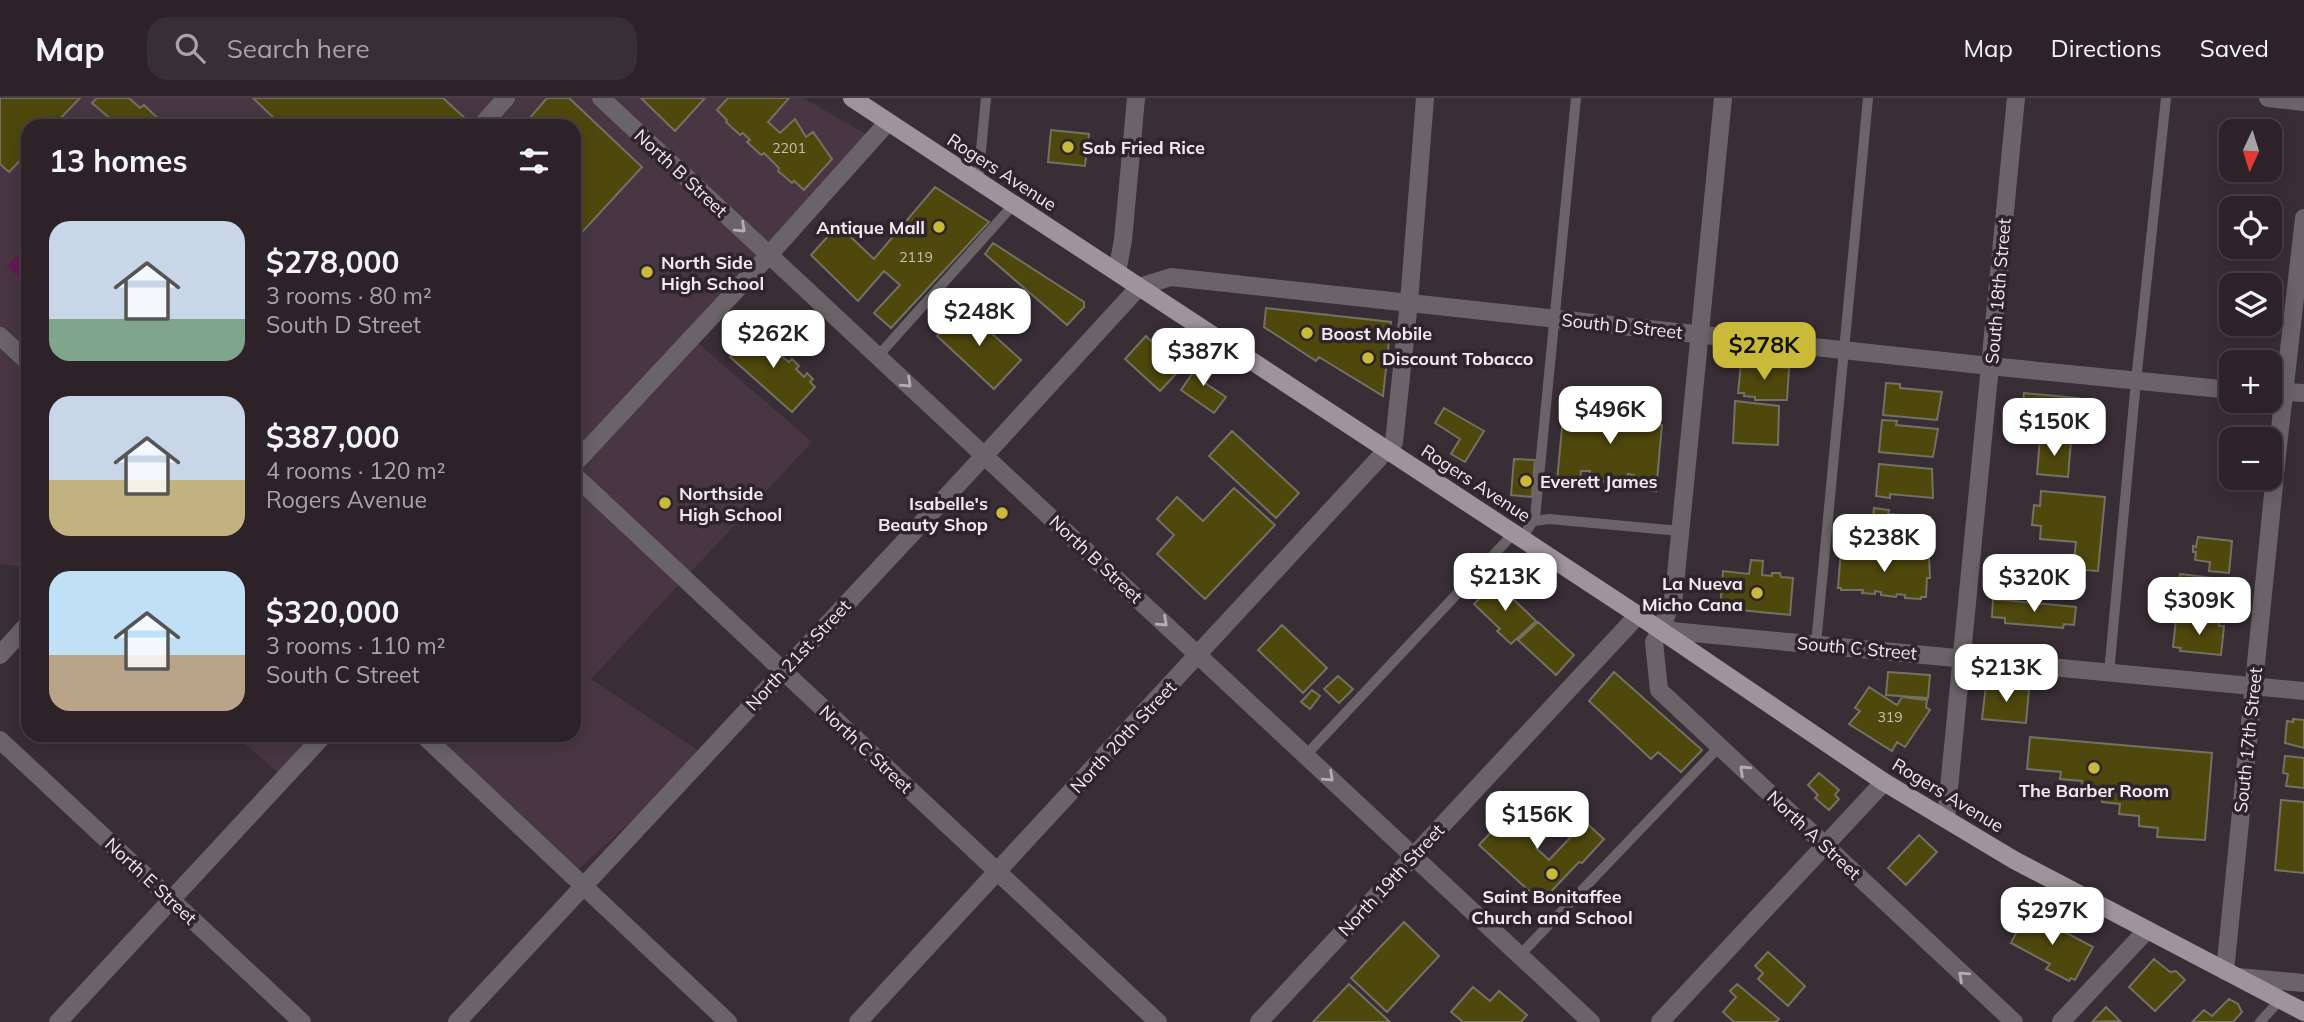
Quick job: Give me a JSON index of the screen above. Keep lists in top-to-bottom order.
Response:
{
  "streets": {
    "main road": ["Rogers Avenue"],
    "street": [
      "North B Street",
      "South 18th Street",
      "South D Street",
      "South C Street",
      "North 21st Street",
      "North 20th Street",
      "South 17th Street",
      "North C Street",
      "North A Street",
      "North 19th Street",
      "North E Street"
    ]
  },
  "crossings": [
    ["Rogers Avenue", "South 18th Street"],
    ["Rogers Avenue", "South D Street"],
    ["Rogers Avenue", "South C Street"],
    ["Rogers Avenue", "North 21st Street"],
    ["Rogers Avenue", "North 20th Street"],
    ["Rogers Avenue", "South 17th Street"],
    ["Rogers Avenue", "North A Street"],
    ["Rogers Avenue", "North 19th Street"],
    ["North B Street", "North 21st Street"],
    ["North B Street", "North 20th Street"],
    ["North B Street", "North 19th Street"],
    ["South 18th Street", "South D Street"],
    ["South 18th Street", "South C Street"],
    ["South D Street", "North 21st Street"],
    ["South D Street", "North A Street"],
    ["South C Street", "South 17th Street"],
    ["South C Street", "North A Street"],
    ["North 21st Street", "North C Street"],
    ["North 20th Street", "North C Street"]
  ],
  "one_way": ["North B Street", "North A Street"],
  "places": [
    "Sab Fried Rice",
    "Antique Mall",
    "North Side High School",
    "Boost Mobile",
    "Discount Tobacco",
    "Everett James",
    "Northside High School",
    "Isabelle's Beauty Shop",
    "La Nueva Micho Cana",
    "The Barber Room",
    "Saint Bonitaffee Church and School"
  ],
  "house_numbers": ["2201", "2119", "319"],
  "north": "bottom",
  "page": {
    "header": "Map",
    "search": "Search here",
    "nav": ["Map", "Directions", "Saved"],
    "map_buttons": ["+", "−"],
    "heading": "13 homes",
    "list": [
      {
        "name": "$278,000",
        "note": "3 rooms · 80 m² · South D Street"
      },
      {
        "name": "$387,000",
        "note": "4 rooms · 120 m² · Rogers Avenue"
      },
      {
        "name": "$320,000",
        "note": "3 rooms · 110 m² · South C Street"
      }
    ],
    "price": [
      "$248K",
      "$262K",
      "$278K",
      "$387K",
      "$496K",
      "$150K",
      "$238K",
      "$213K",
      "$320K",
      "$309K",
      "$213K",
      "$156K",
      "$297K"
    ]
  }
}
